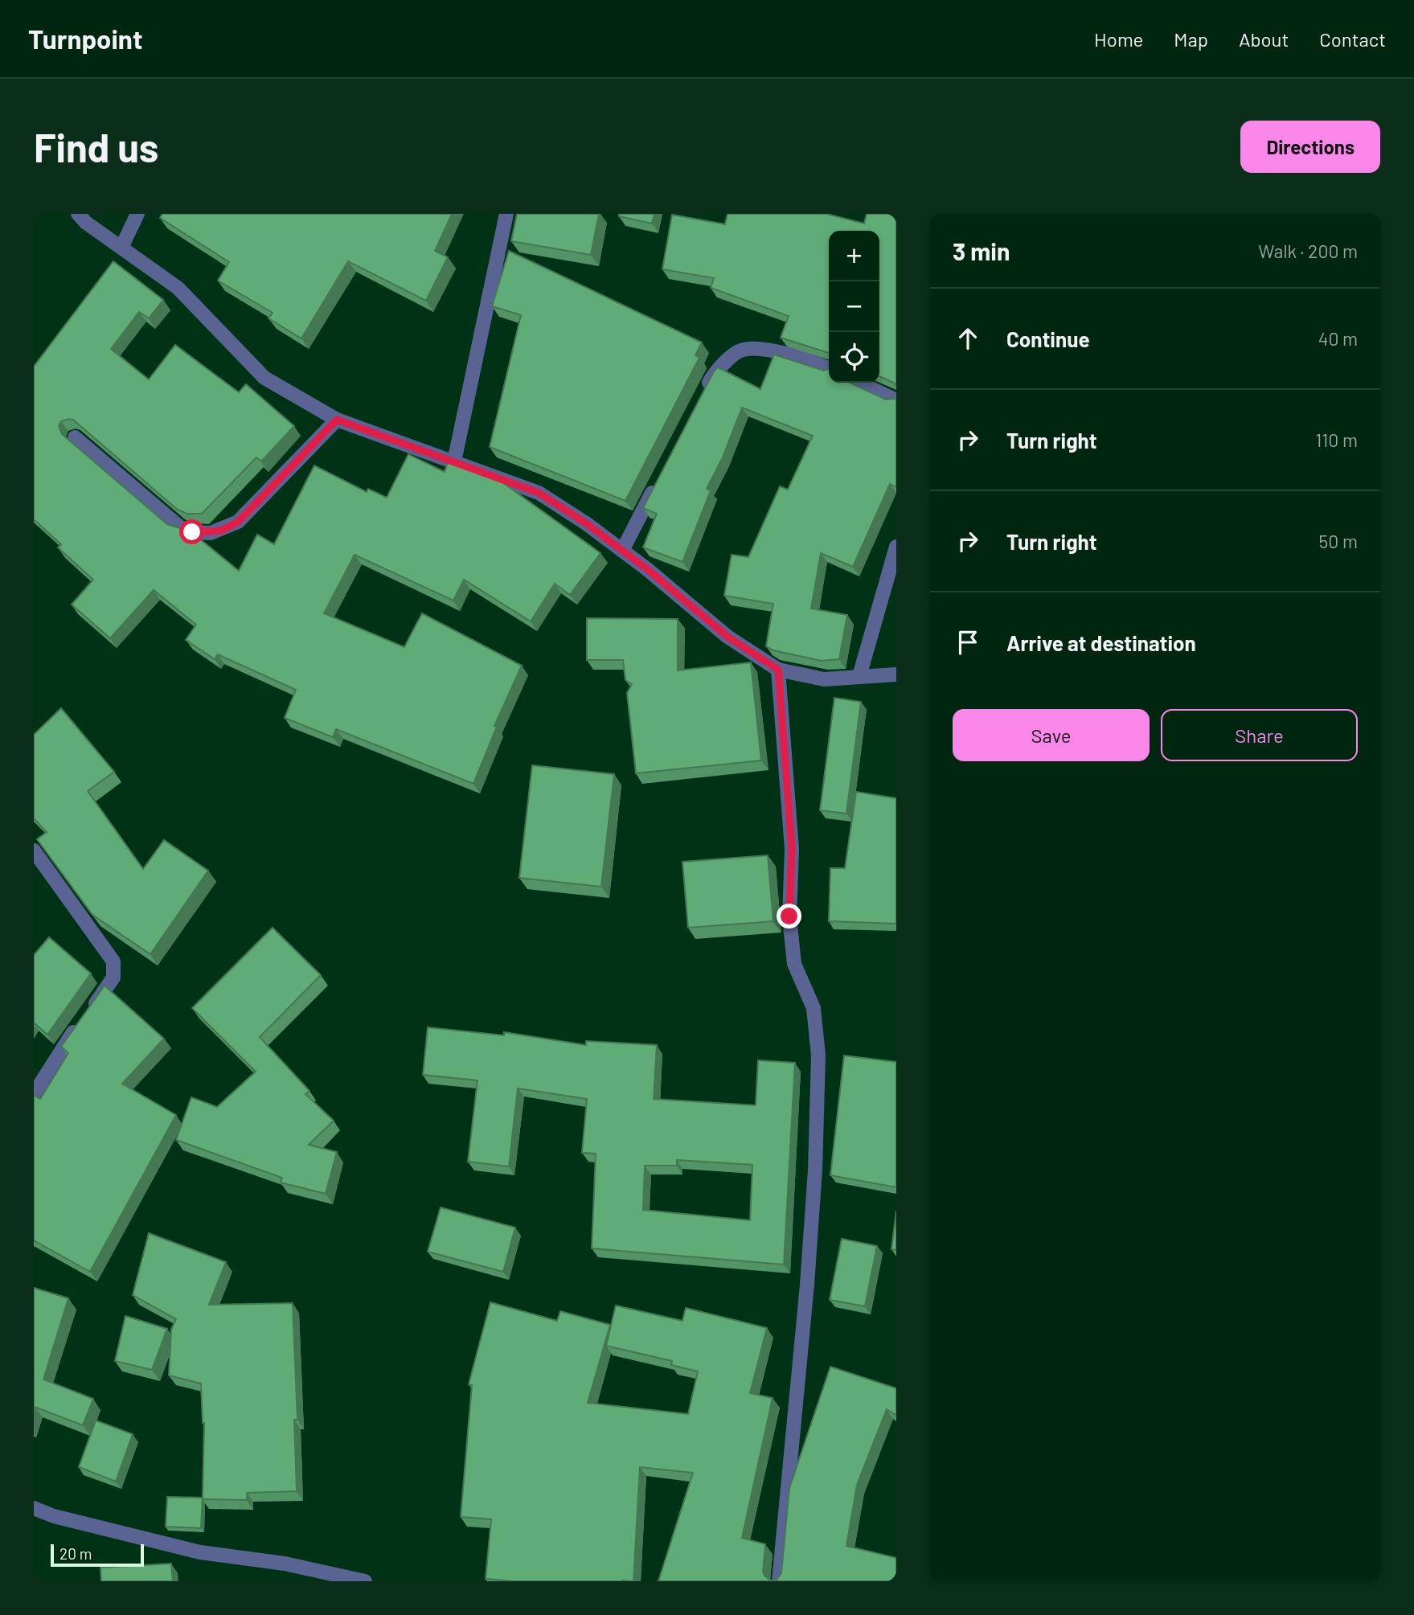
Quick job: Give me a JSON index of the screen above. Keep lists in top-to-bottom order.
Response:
{
  "scale_bar": "20 m",
  "page": {
    "header": "Turnpoint",
    "nav": [
      "Home",
      "Map",
      "About",
      "Contact"
    ],
    "buttons": [
      "Directions",
      ["Save", "Share"]
    ],
    "title": "Find us",
    "heading": ["3 min", "Walk · 200 m"],
    "map_buttons": ["+", "−"],
    "list": [
      ["Continue", "40 m"],
      ["Turn right", "110 m"],
      ["Turn right", "50 m"],
      "Arrive at destination"
    ],
    "scale": "20 m"
  }
}
